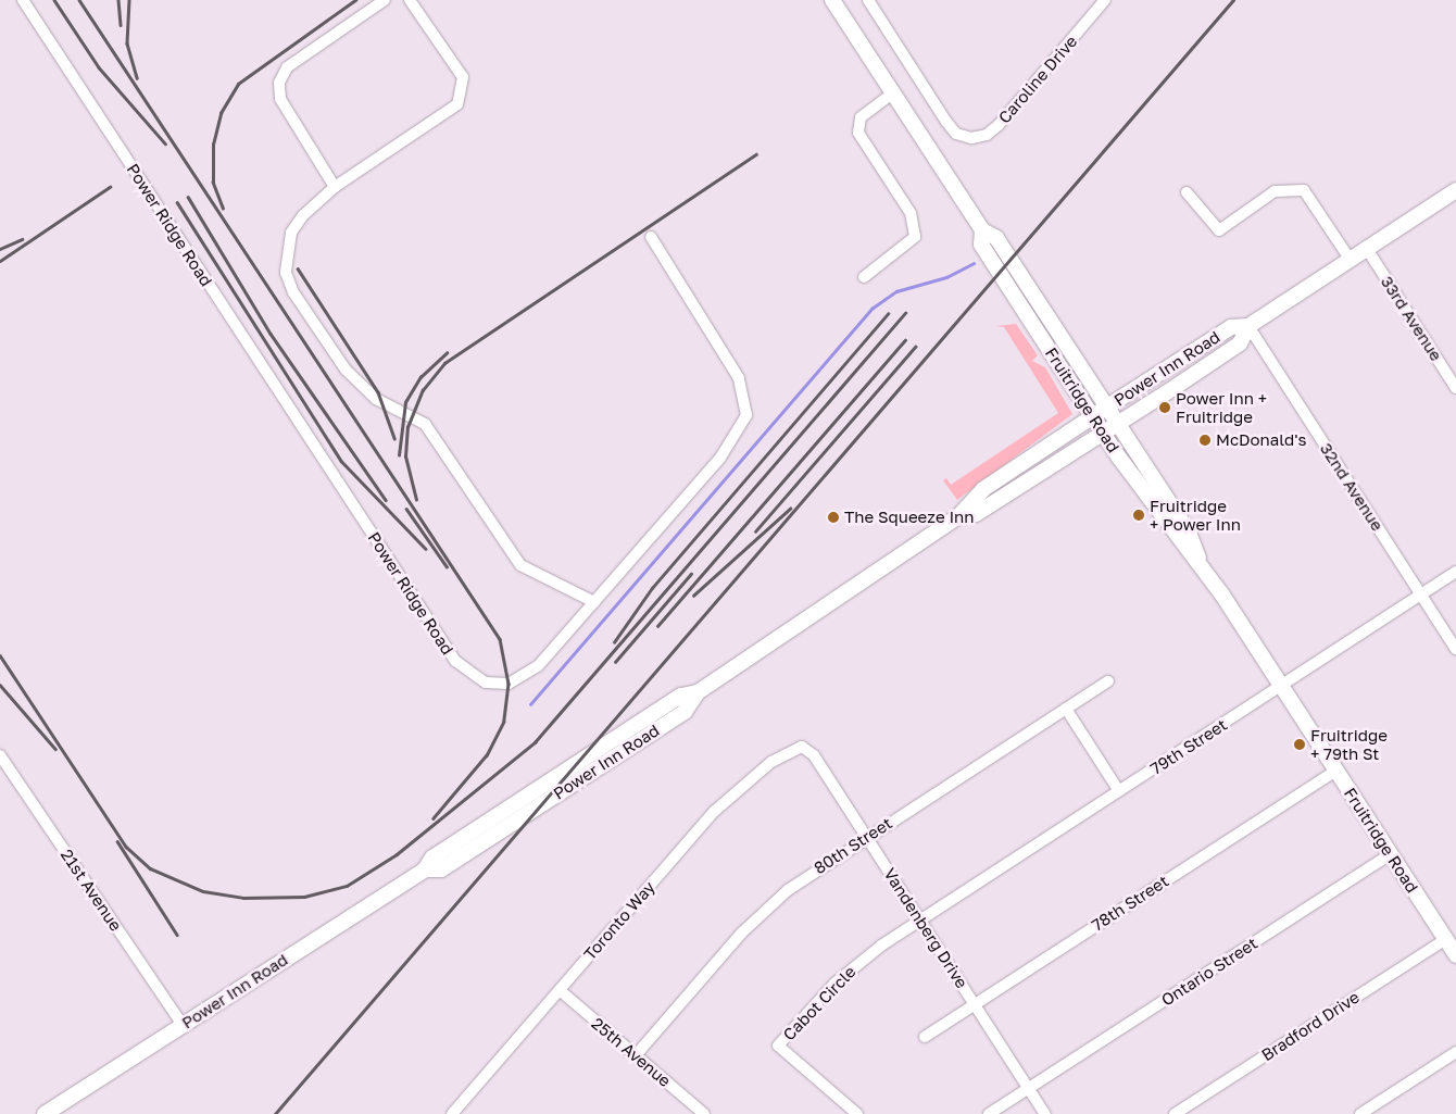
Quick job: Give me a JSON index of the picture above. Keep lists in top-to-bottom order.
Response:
{
  "streets": {
    "main road": ["Power Inn Road", "Fruitridge Road"],
    "street": [
      "Caroline Drive",
      "Power Ridge Road",
      "33rd Avenue",
      "32nd Avenue",
      "79th Street",
      "80th Street",
      "21st Avenue",
      "78th Street",
      "Toronto Way",
      "Vandenberg Drive",
      "Ontario Street",
      "Cabot Circle",
      "Bradford Drive",
      "25th Avenue"
    ]
  },
  "crossings": [
    ["33rd Avenue", "Power Inn Road"],
    ["Power Inn Road", "Fruitridge Road"],
    ["Power Inn Road", "32nd Avenue"],
    ["Power Inn Road", "21st Avenue"],
    ["Fruitridge Road", "79th Street"],
    ["Fruitridge Road", "78th Street"],
    ["Fruitridge Road", "Ontario Street"],
    ["Fruitridge Road", "Bradford Drive"],
    ["32nd Avenue", "79th Street"],
    ["79th Street", "Vandenberg Drive"],
    ["79th Street", "Cabot Circle"],
    ["80th Street", "Vandenberg Drive"],
    ["80th Street", "25th Avenue"],
    ["78th Street", "Vandenberg Drive"],
    ["Toronto Way", "Vandenberg Drive"],
    ["Toronto Way", "25th Avenue"],
    ["Vandenberg Drive", "Ontario Street"],
    ["Vandenberg Drive", "Cabot Circle"]
  ],
  "places": [
    "Power Inn + Fruitridge",
    "McDonald's",
    "Fruitridge + Power Inn",
    "The Squeeze Inn",
    "Fruitridge + 79th St"
  ]
}
